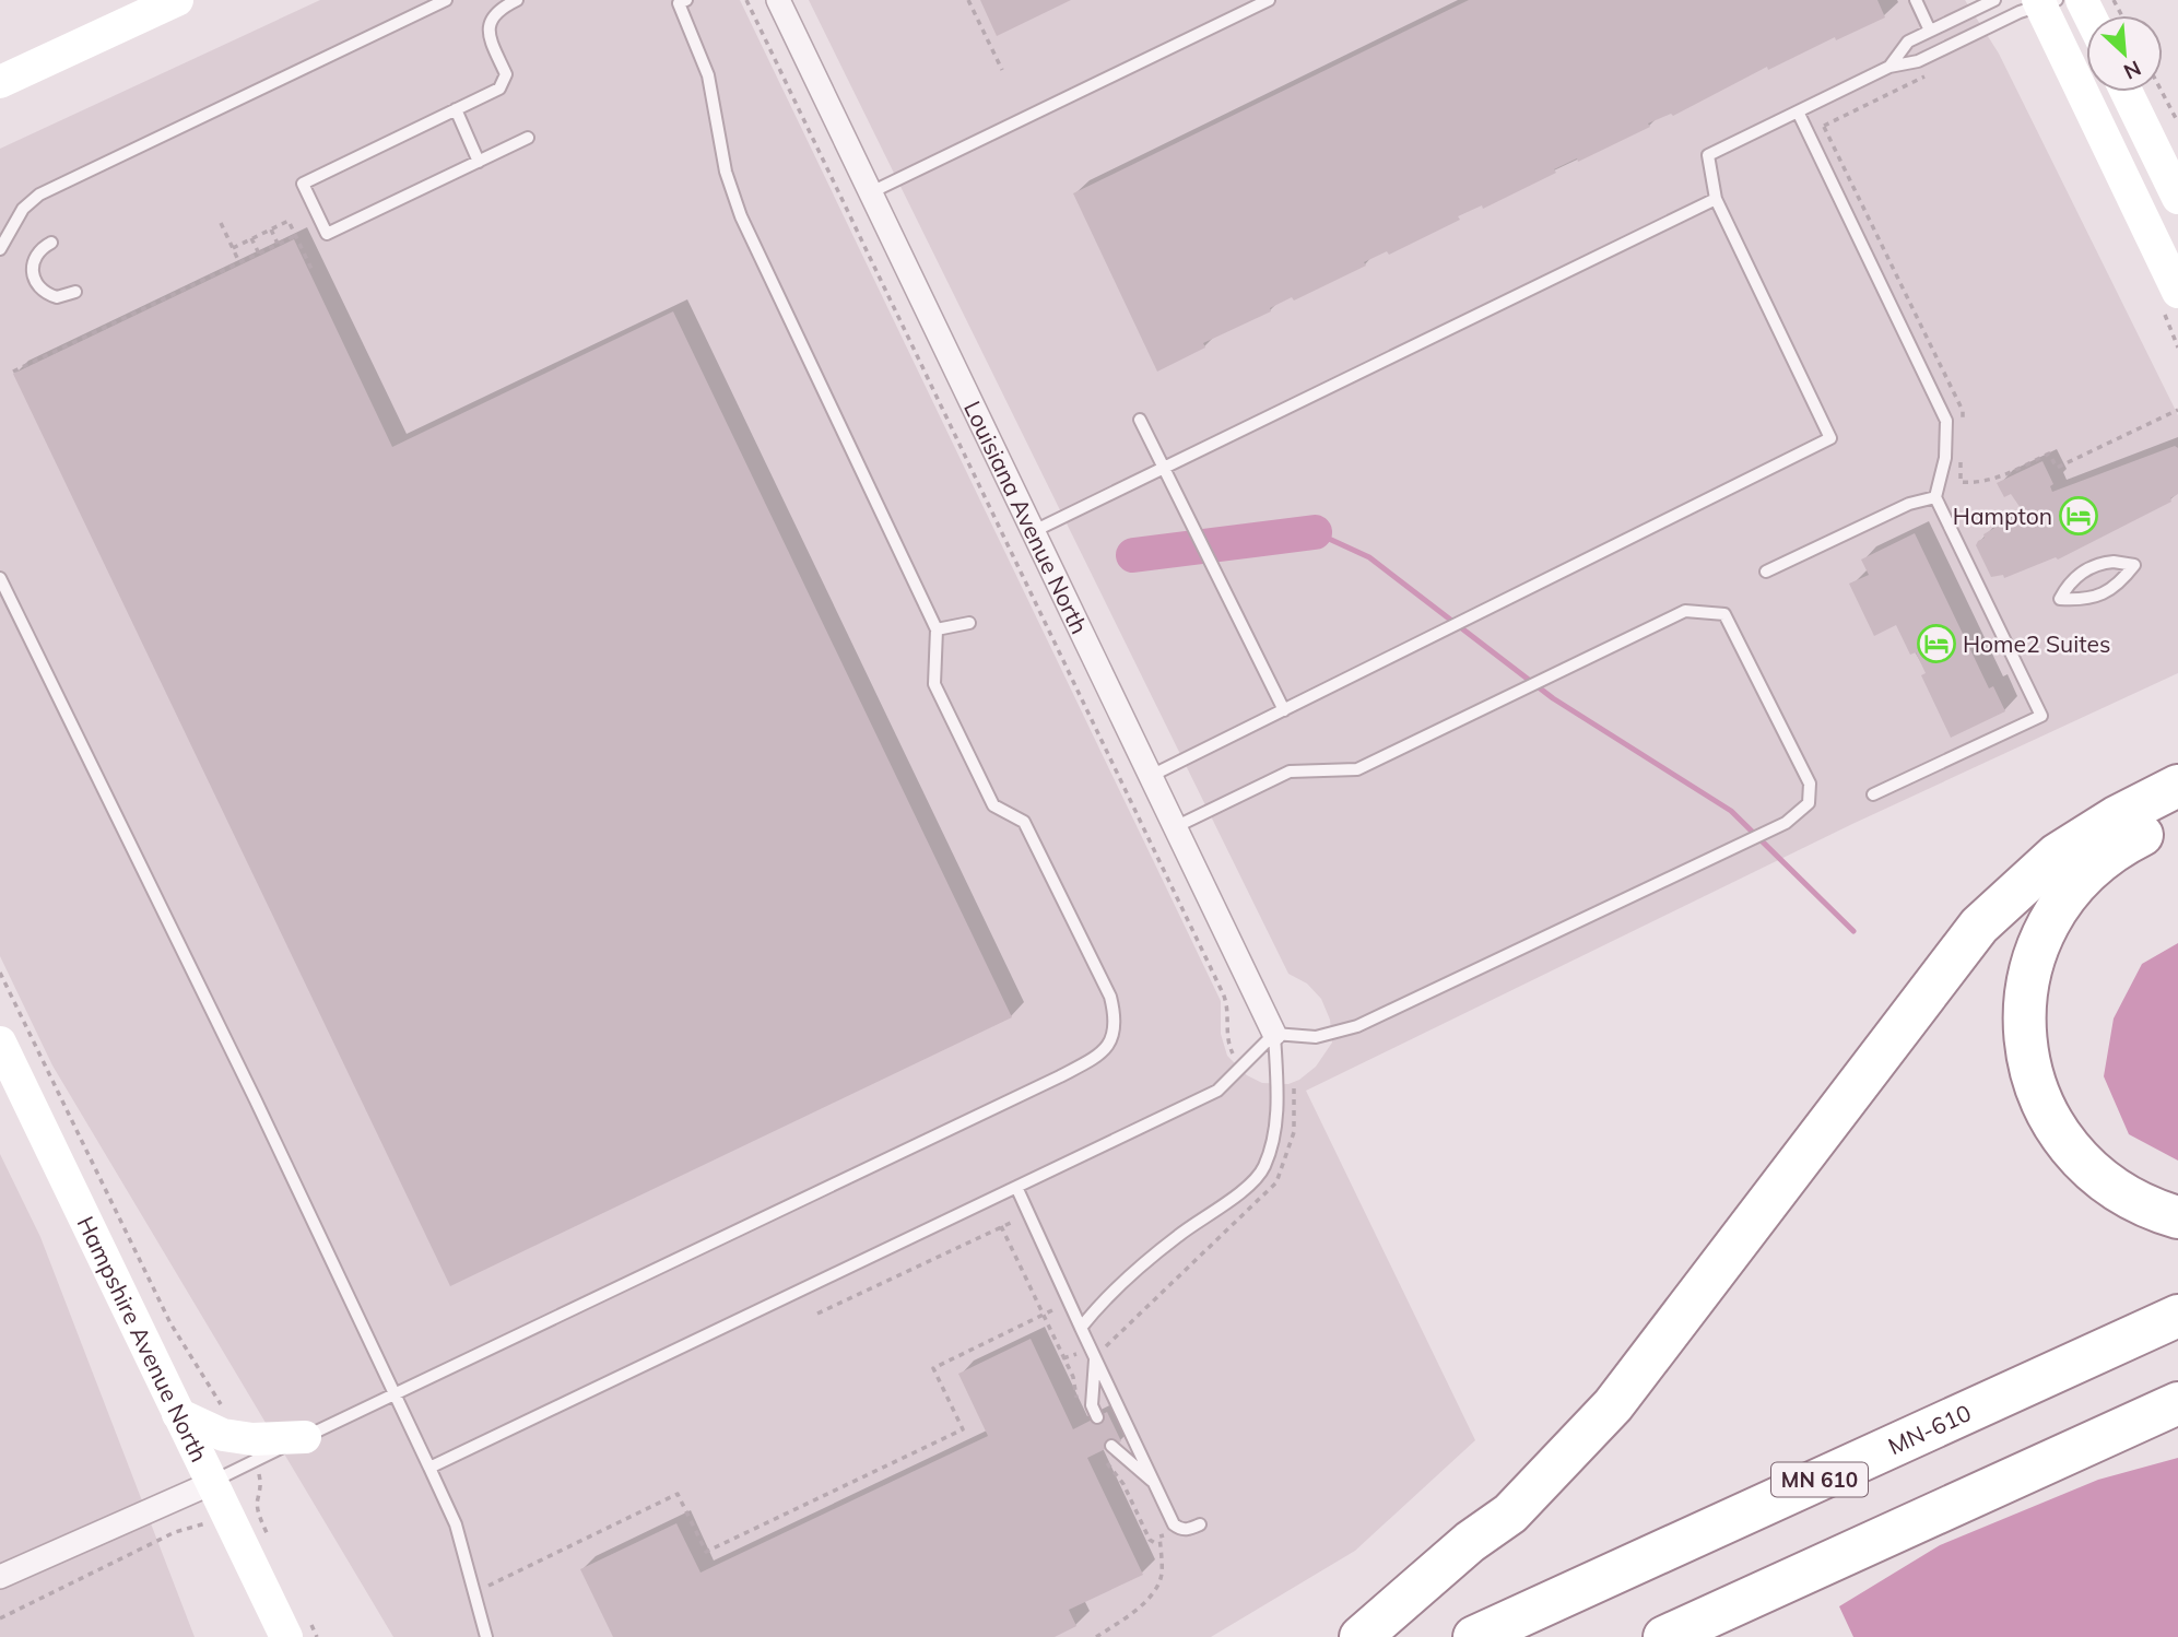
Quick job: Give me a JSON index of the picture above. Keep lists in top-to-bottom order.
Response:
{
  "streets": {
    "highway": ["MN-610", "MN 610"],
    "street": ["Louisiana Avenue North", "Hampshire Avenue North"]
  },
  "places": {
    "hotel": ["Hampton", "Home2 Suites"]
  },
  "north": "bottom right"
}
